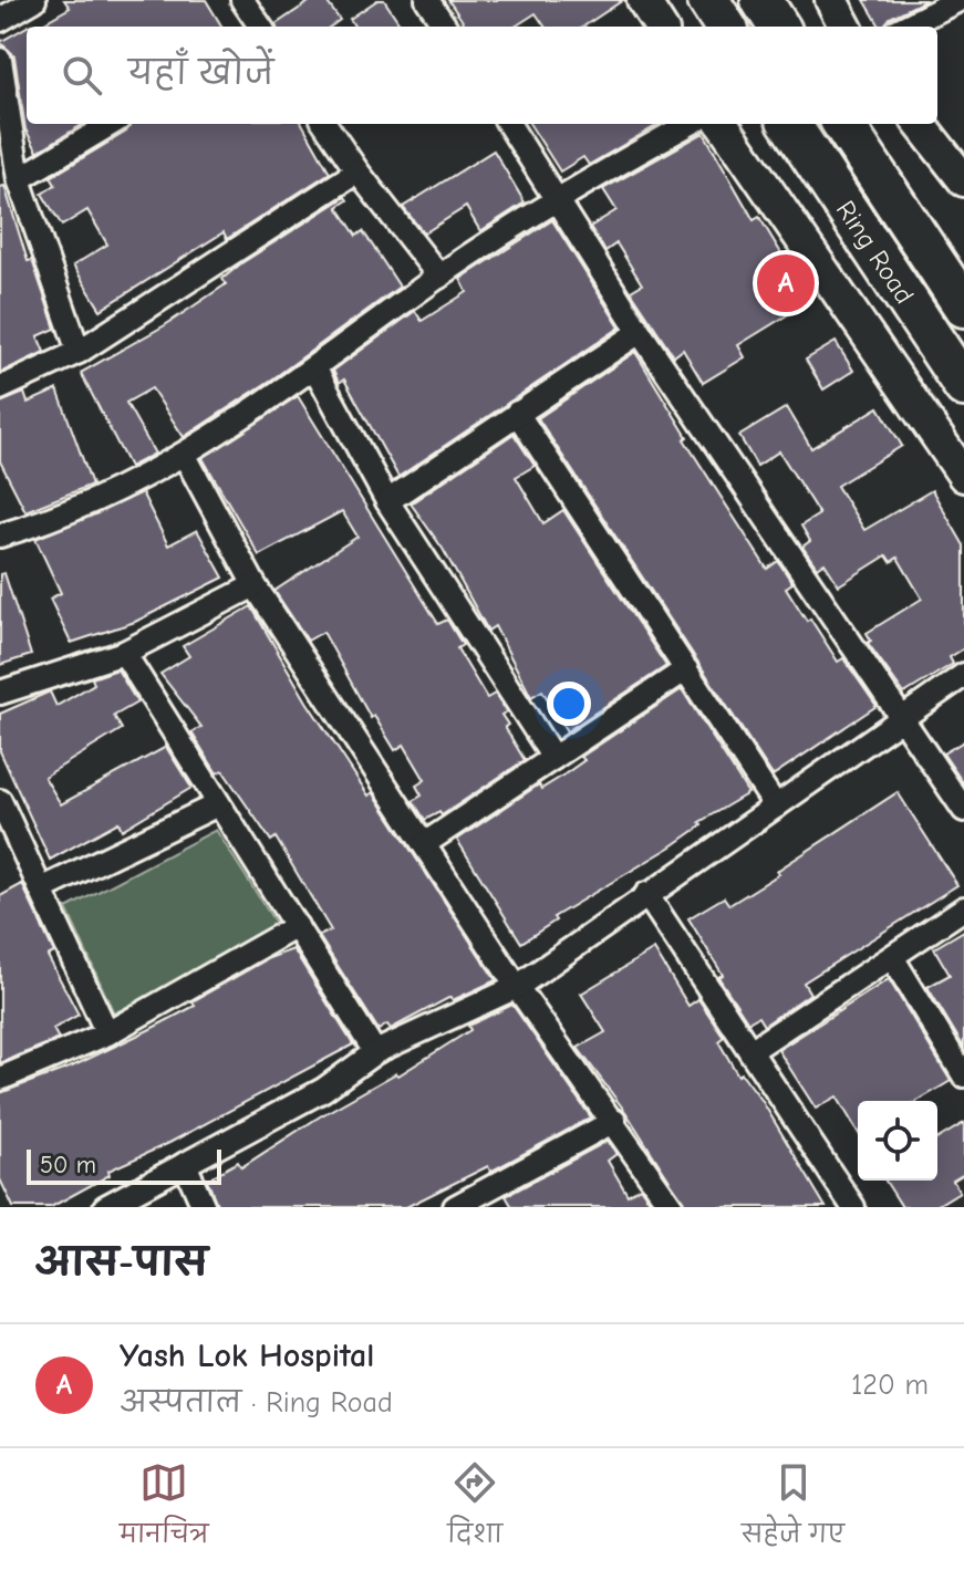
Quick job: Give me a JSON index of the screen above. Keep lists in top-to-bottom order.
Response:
{
  "streets": {
    "highway": ["Ring Road"]
  },
  "scale_bar": "50 m",
  "page": {
    "search": "यहाँ खोजें",
    "pins": "A",
    "scale": "50 m",
    "heading": "आस-पास",
    "list": [
      {
        "mark": "A",
        "name": "Yash Lok Hospital",
        "note": "अस्पताल · Ring Road",
        "value": "120 m"
      }
    ],
    "nav": ["मानचित्र", "दिशा", "सहेजे गए"]
  }
}
